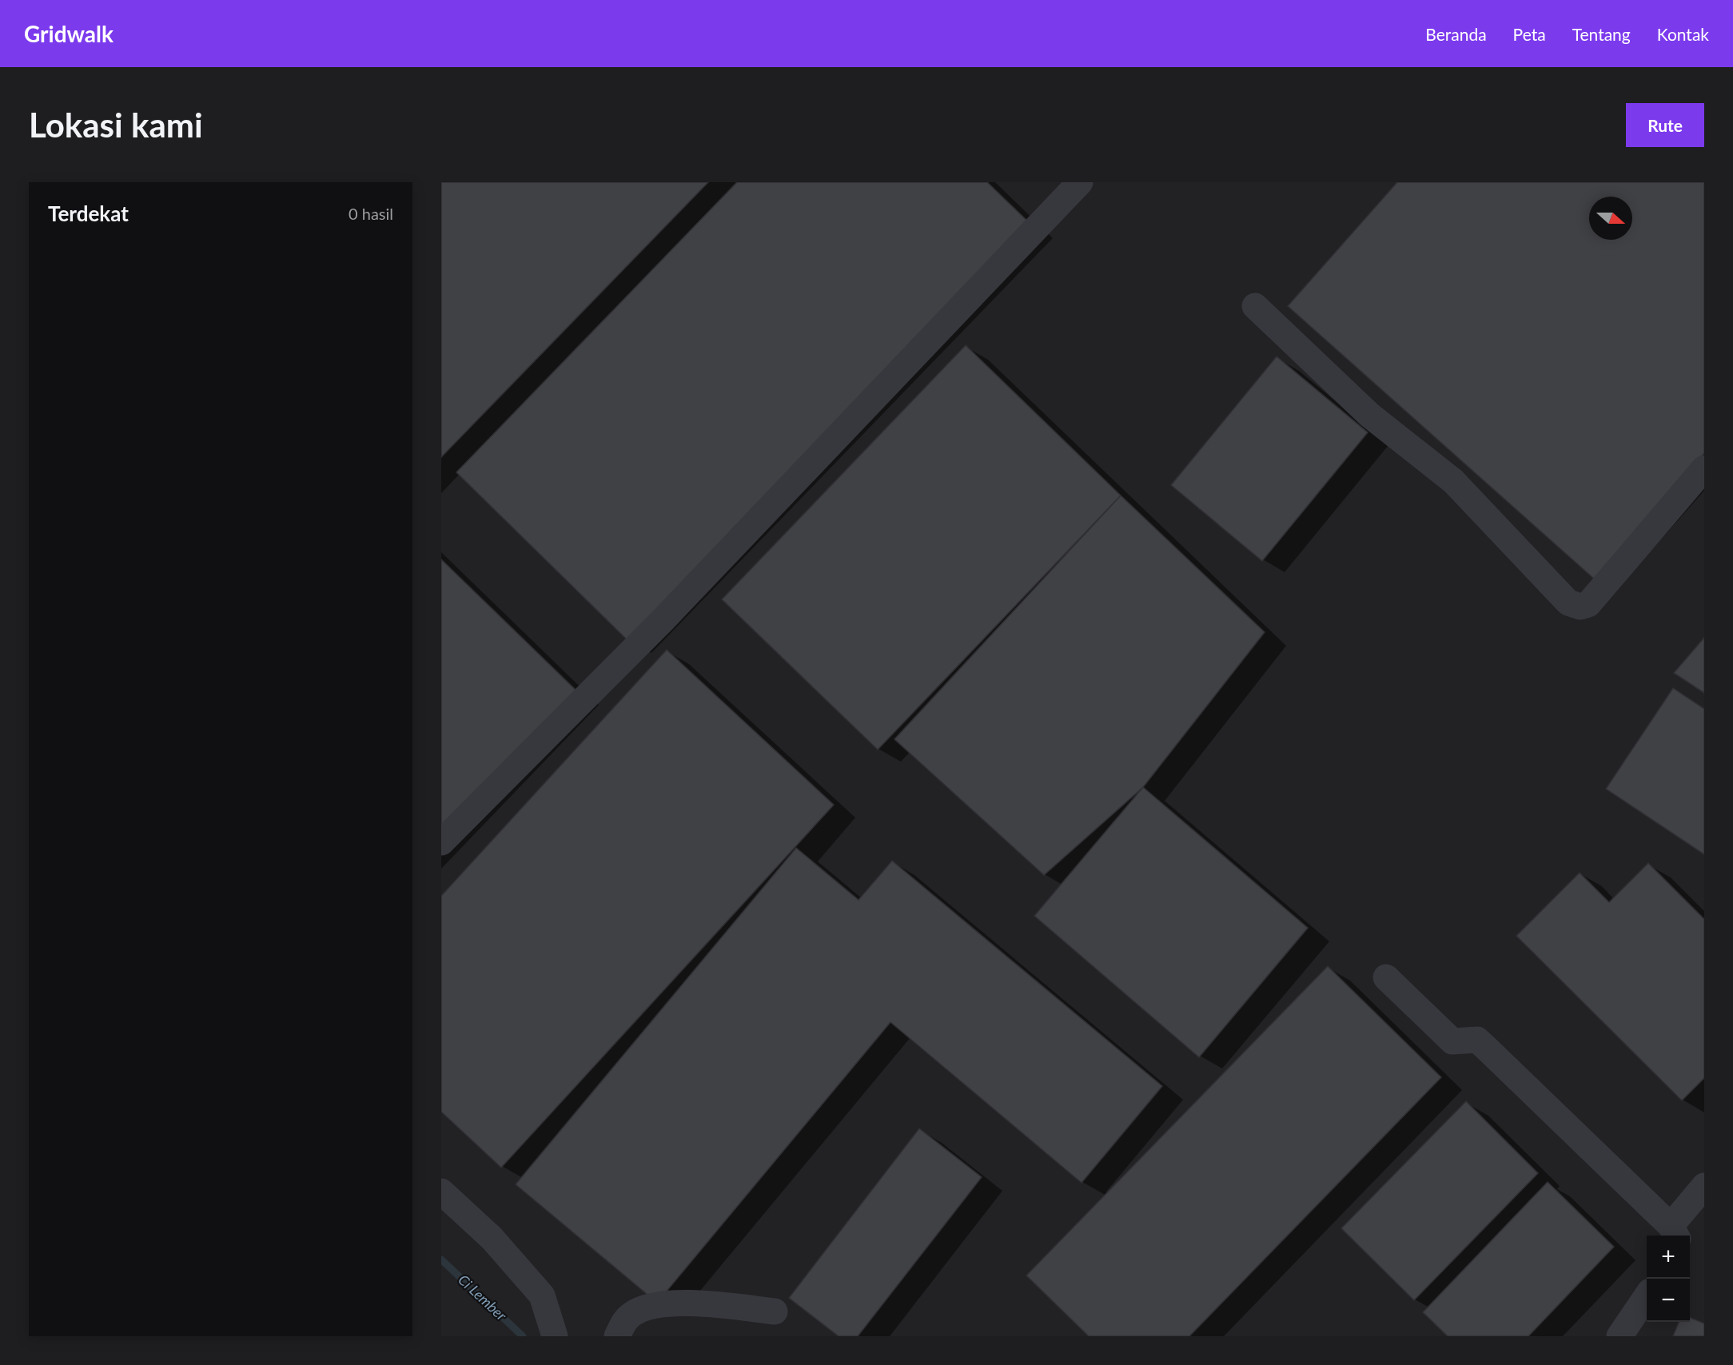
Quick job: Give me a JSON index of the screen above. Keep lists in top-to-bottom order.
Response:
{
  "water": ["Ci Lember"],
  "north": "right",
  "page": {
    "header": "Gridwalk",
    "nav": [
      "Beranda",
      "Peta",
      "Tentang",
      "Kontak"
    ],
    "buttons": "Rute",
    "title": "Lokasi kami",
    "heading": ["Terdekat", "0 hasil"],
    "map_buttons": ["+", "−"]
  }
}
